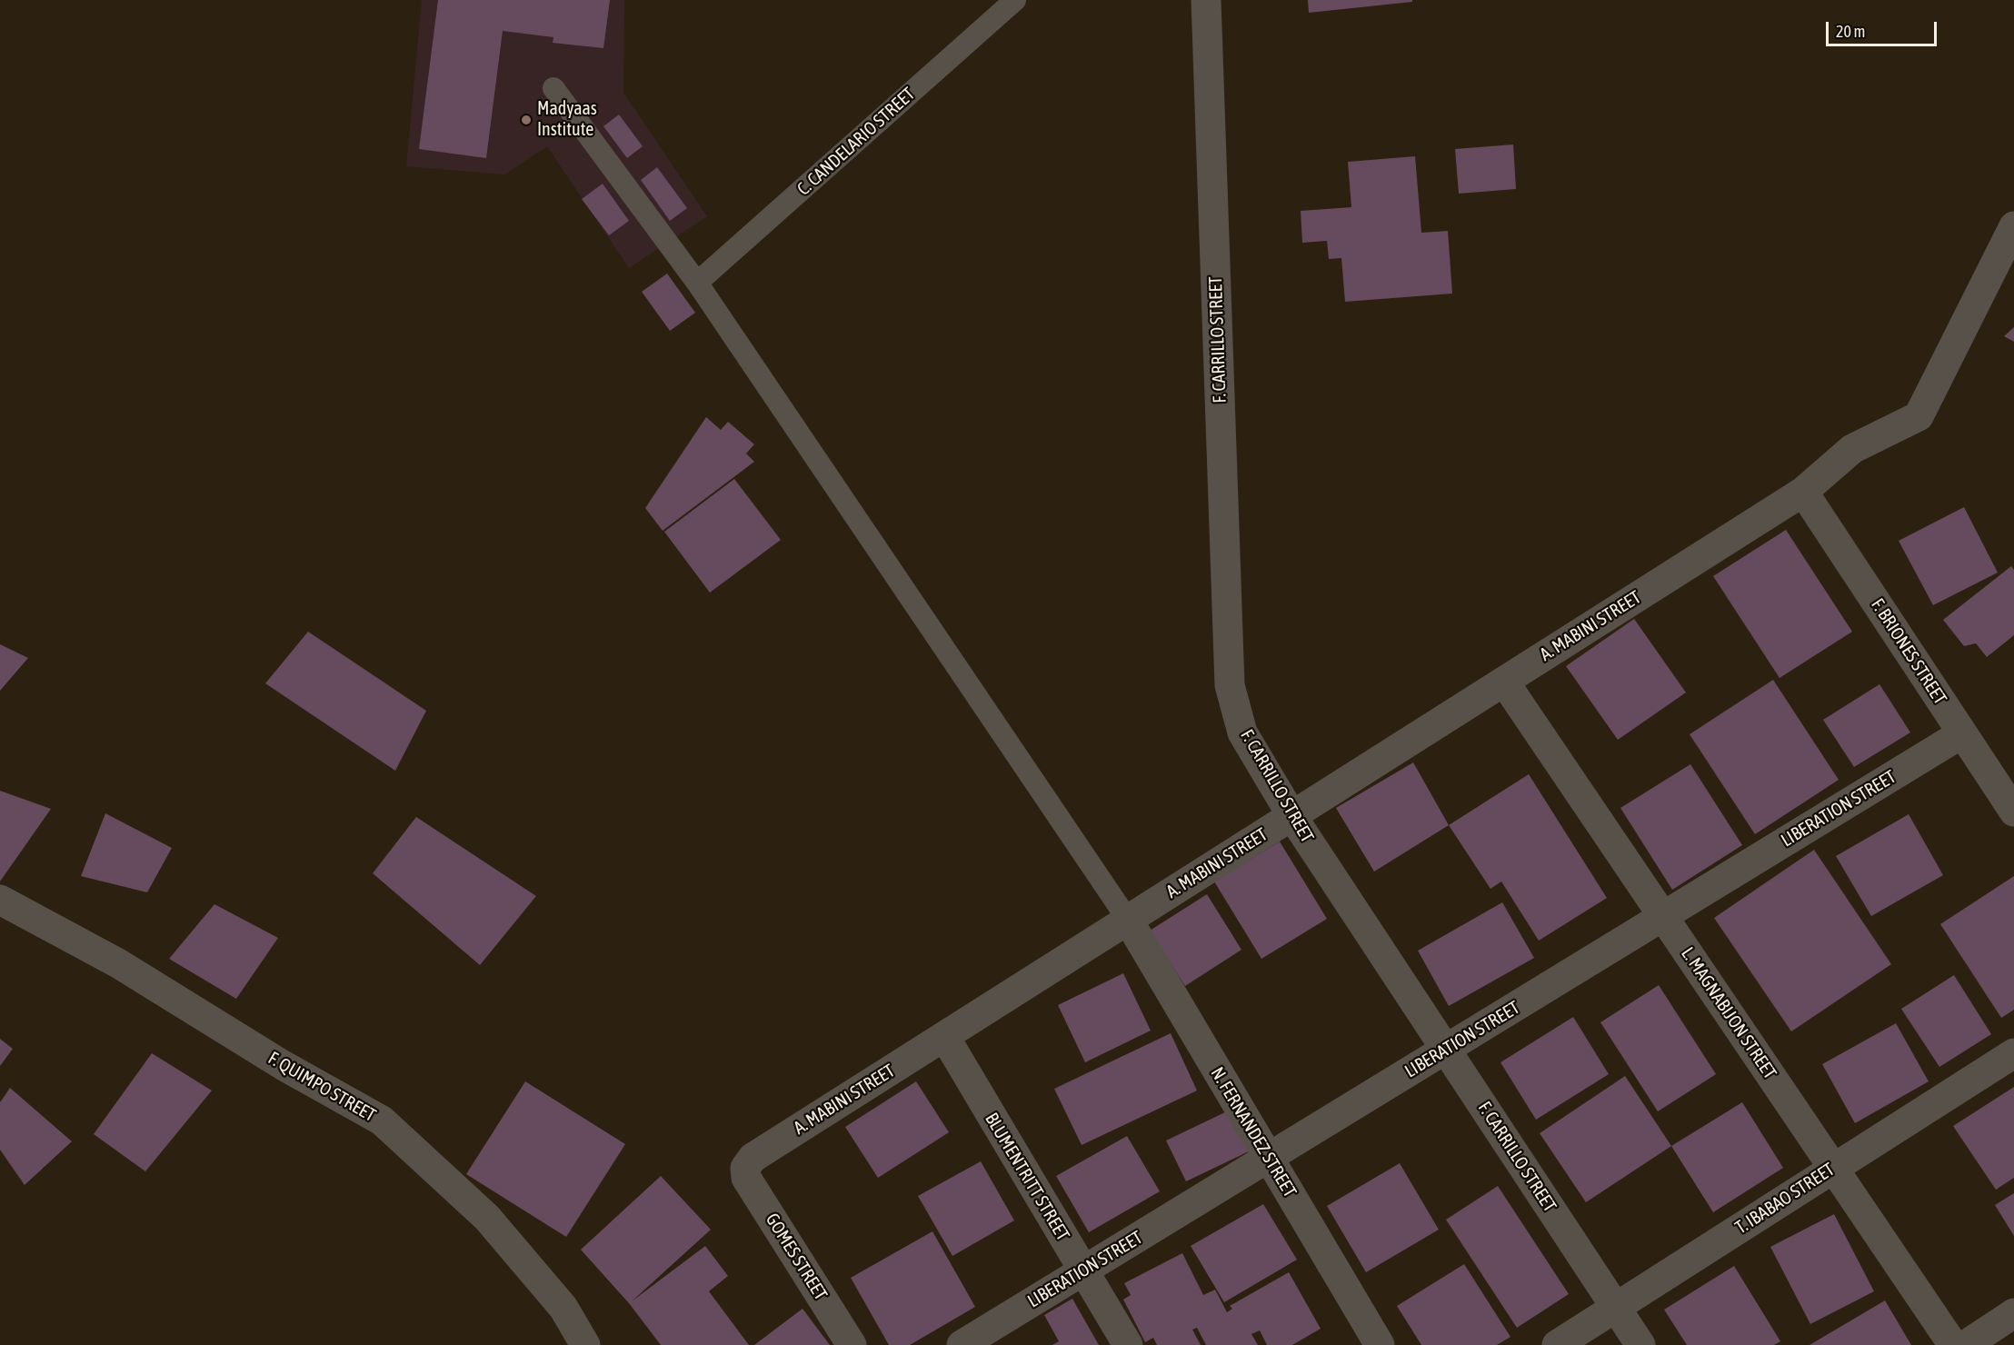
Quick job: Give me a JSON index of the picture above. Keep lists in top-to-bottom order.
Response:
{
  "streets": {
    "street": [
      "F. CARRILLO STREET",
      "A. MABINI STREET",
      "F. BRIONES STREET",
      "LIBERATION STREET",
      "L. MAGNABIJON STREET",
      "F. QUIMPO STREET",
      "N. FERNANDEZ STREET",
      "BLUMENTRITT STREET",
      "T. IBABAO STREET",
      "GOMES STREET"
    ],
    "lane": ["C. CANDELARIO STREET"]
  },
  "crossings": [
    ["F. CARRILLO STREET", "A. MABINI STREET"],
    ["F. CARRILLO STREET", "LIBERATION STREET"],
    ["F. CARRILLO STREET", "T. IBABAO STREET"],
    ["A. MABINI STREET", "F. BRIONES STREET"],
    ["A. MABINI STREET", "L. MAGNABIJON STREET"],
    ["A. MABINI STREET", "N. FERNANDEZ STREET"],
    ["A. MABINI STREET", "BLUMENTRITT STREET"],
    ["A. MABINI STREET", "GOMES STREET"],
    ["F. BRIONES STREET", "LIBERATION STREET"],
    ["LIBERATION STREET", "L. MAGNABIJON STREET"],
    ["LIBERATION STREET", "N. FERNANDEZ STREET"],
    ["LIBERATION STREET", "BLUMENTRITT STREET"],
    ["L. MAGNABIJON STREET", "T. IBABAO STREET"]
  ],
  "places": ["Madyaas Institute"],
  "scale_bar": "20 m"
}
